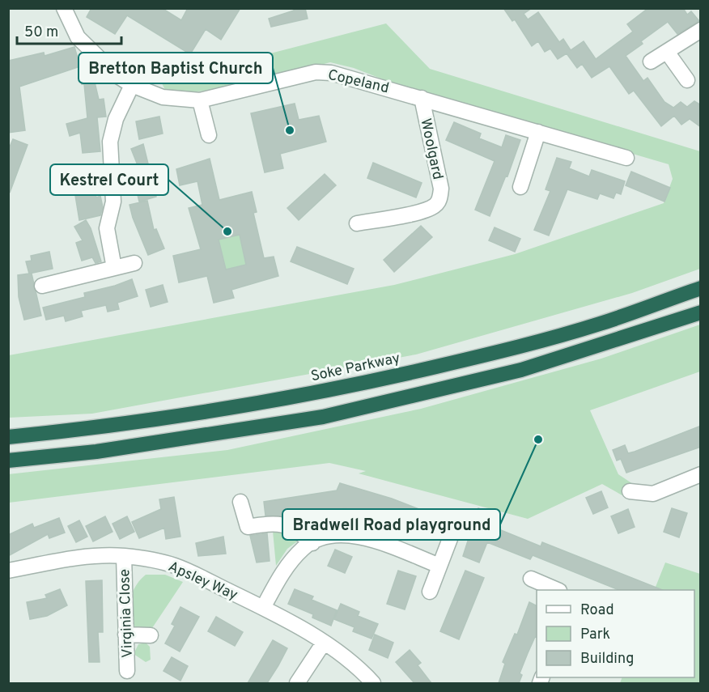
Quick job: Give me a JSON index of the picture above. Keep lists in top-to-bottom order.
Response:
{
  "streets": {
    "highway": ["Soke Parkway"],
    "street": [
      "Copeland",
      "Woolgard",
      "Apsley Way",
      "Virginia Close"
    ]
  },
  "crossings": [
    ["Copeland", "Woolgard"],
    ["Apsley Way", "Virginia Close"]
  ],
  "places": ["Bretton Baptist Church", "Kestrel Court", "Bradwell Road playground"],
  "legend": ["Road", "Park", "Building"],
  "scale_bar": "50 m"
}
